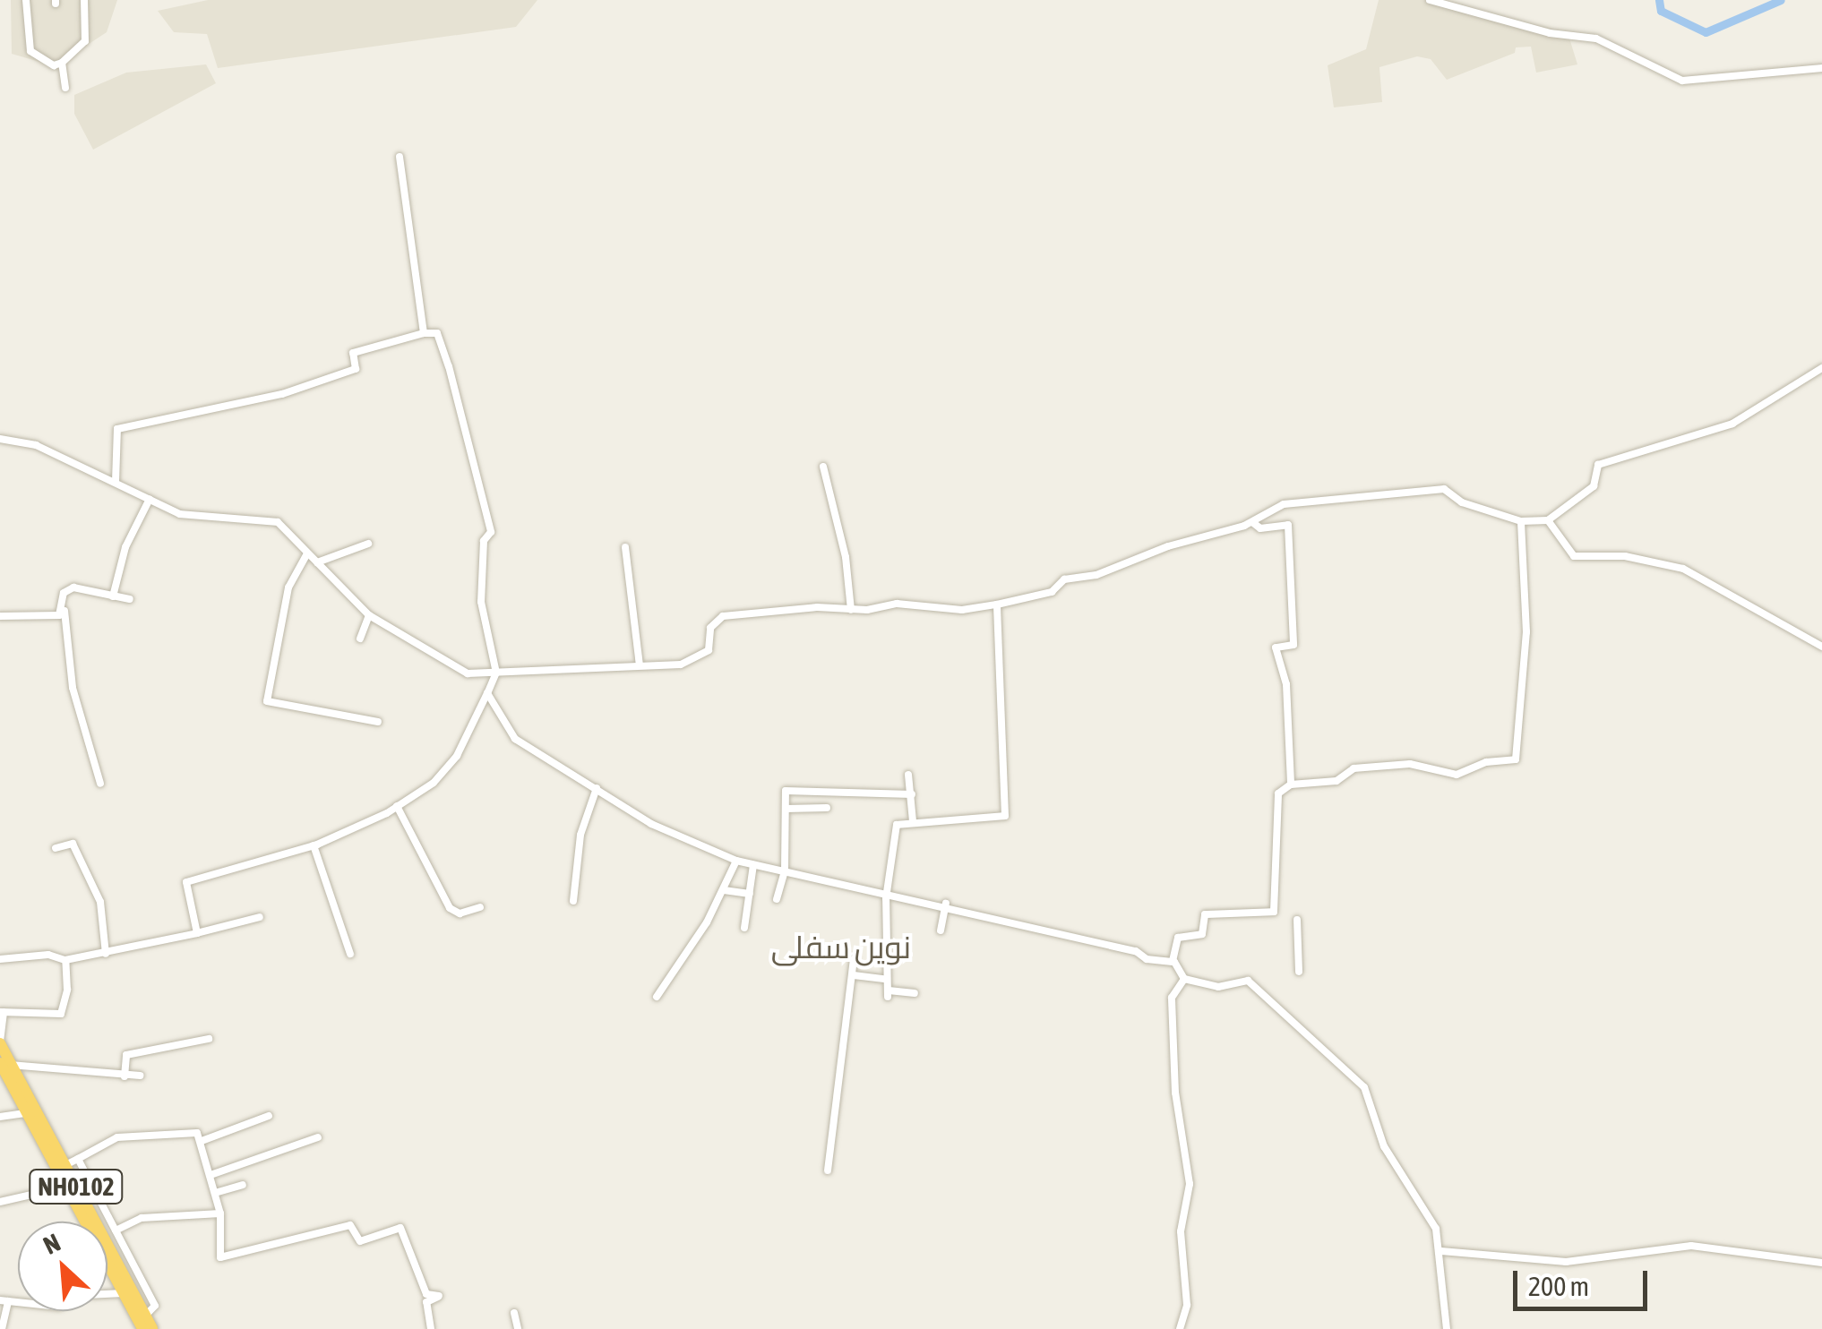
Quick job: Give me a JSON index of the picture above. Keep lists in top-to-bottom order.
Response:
{
  "streets": {
    "highway": ["NH0102"]
  },
  "districts": ["نوین سفلى"],
  "scale_bar": "200 m",
  "north": "top left"
}
